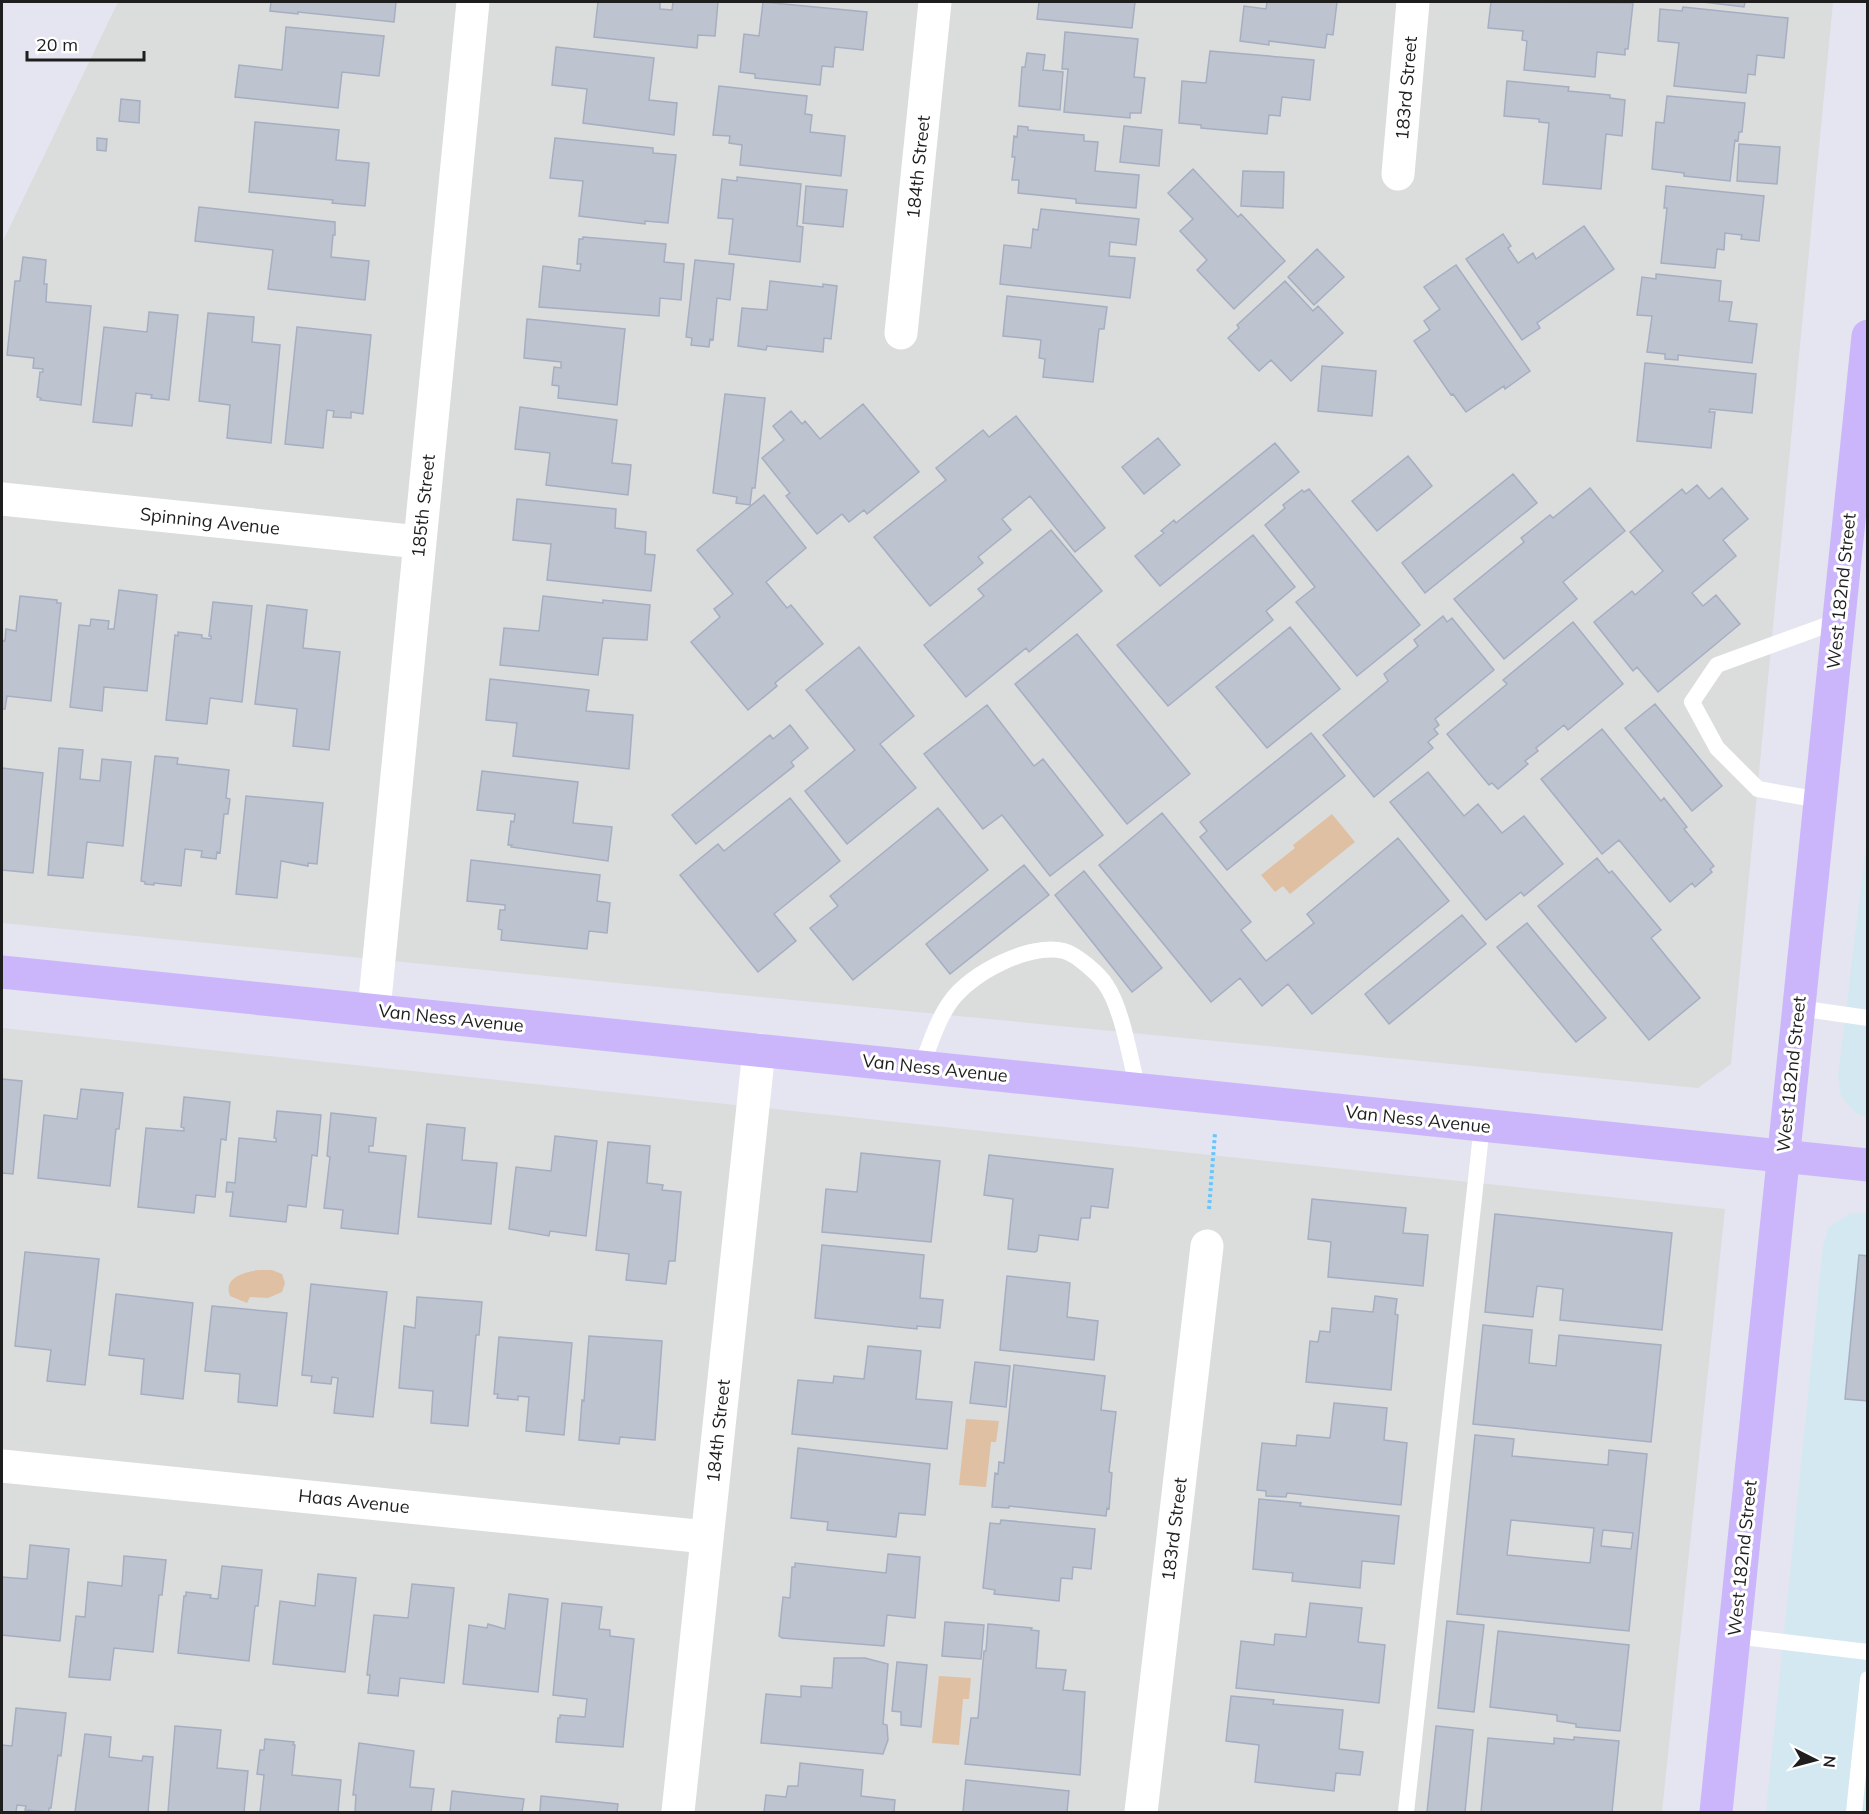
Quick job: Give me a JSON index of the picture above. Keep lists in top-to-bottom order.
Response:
{
  "streets": {
    "main road": ["West 182nd Street", "Van Ness Avenue"],
    "street": [
      "183rd Street",
      "184th Street",
      "185th Street",
      "Spinning Avenue",
      "Haas Avenue"
    ]
  },
  "crossings": [
    ["184th Street", "Van Ness Avenue"],
    ["184th Street", "Haas Avenue"],
    ["185th Street", "Spinning Avenue"],
    ["185th Street", "Van Ness Avenue"],
    ["West 182nd Street", "Van Ness Avenue"]
  ],
  "scale_bar": "20 m",
  "north": "right"
}
